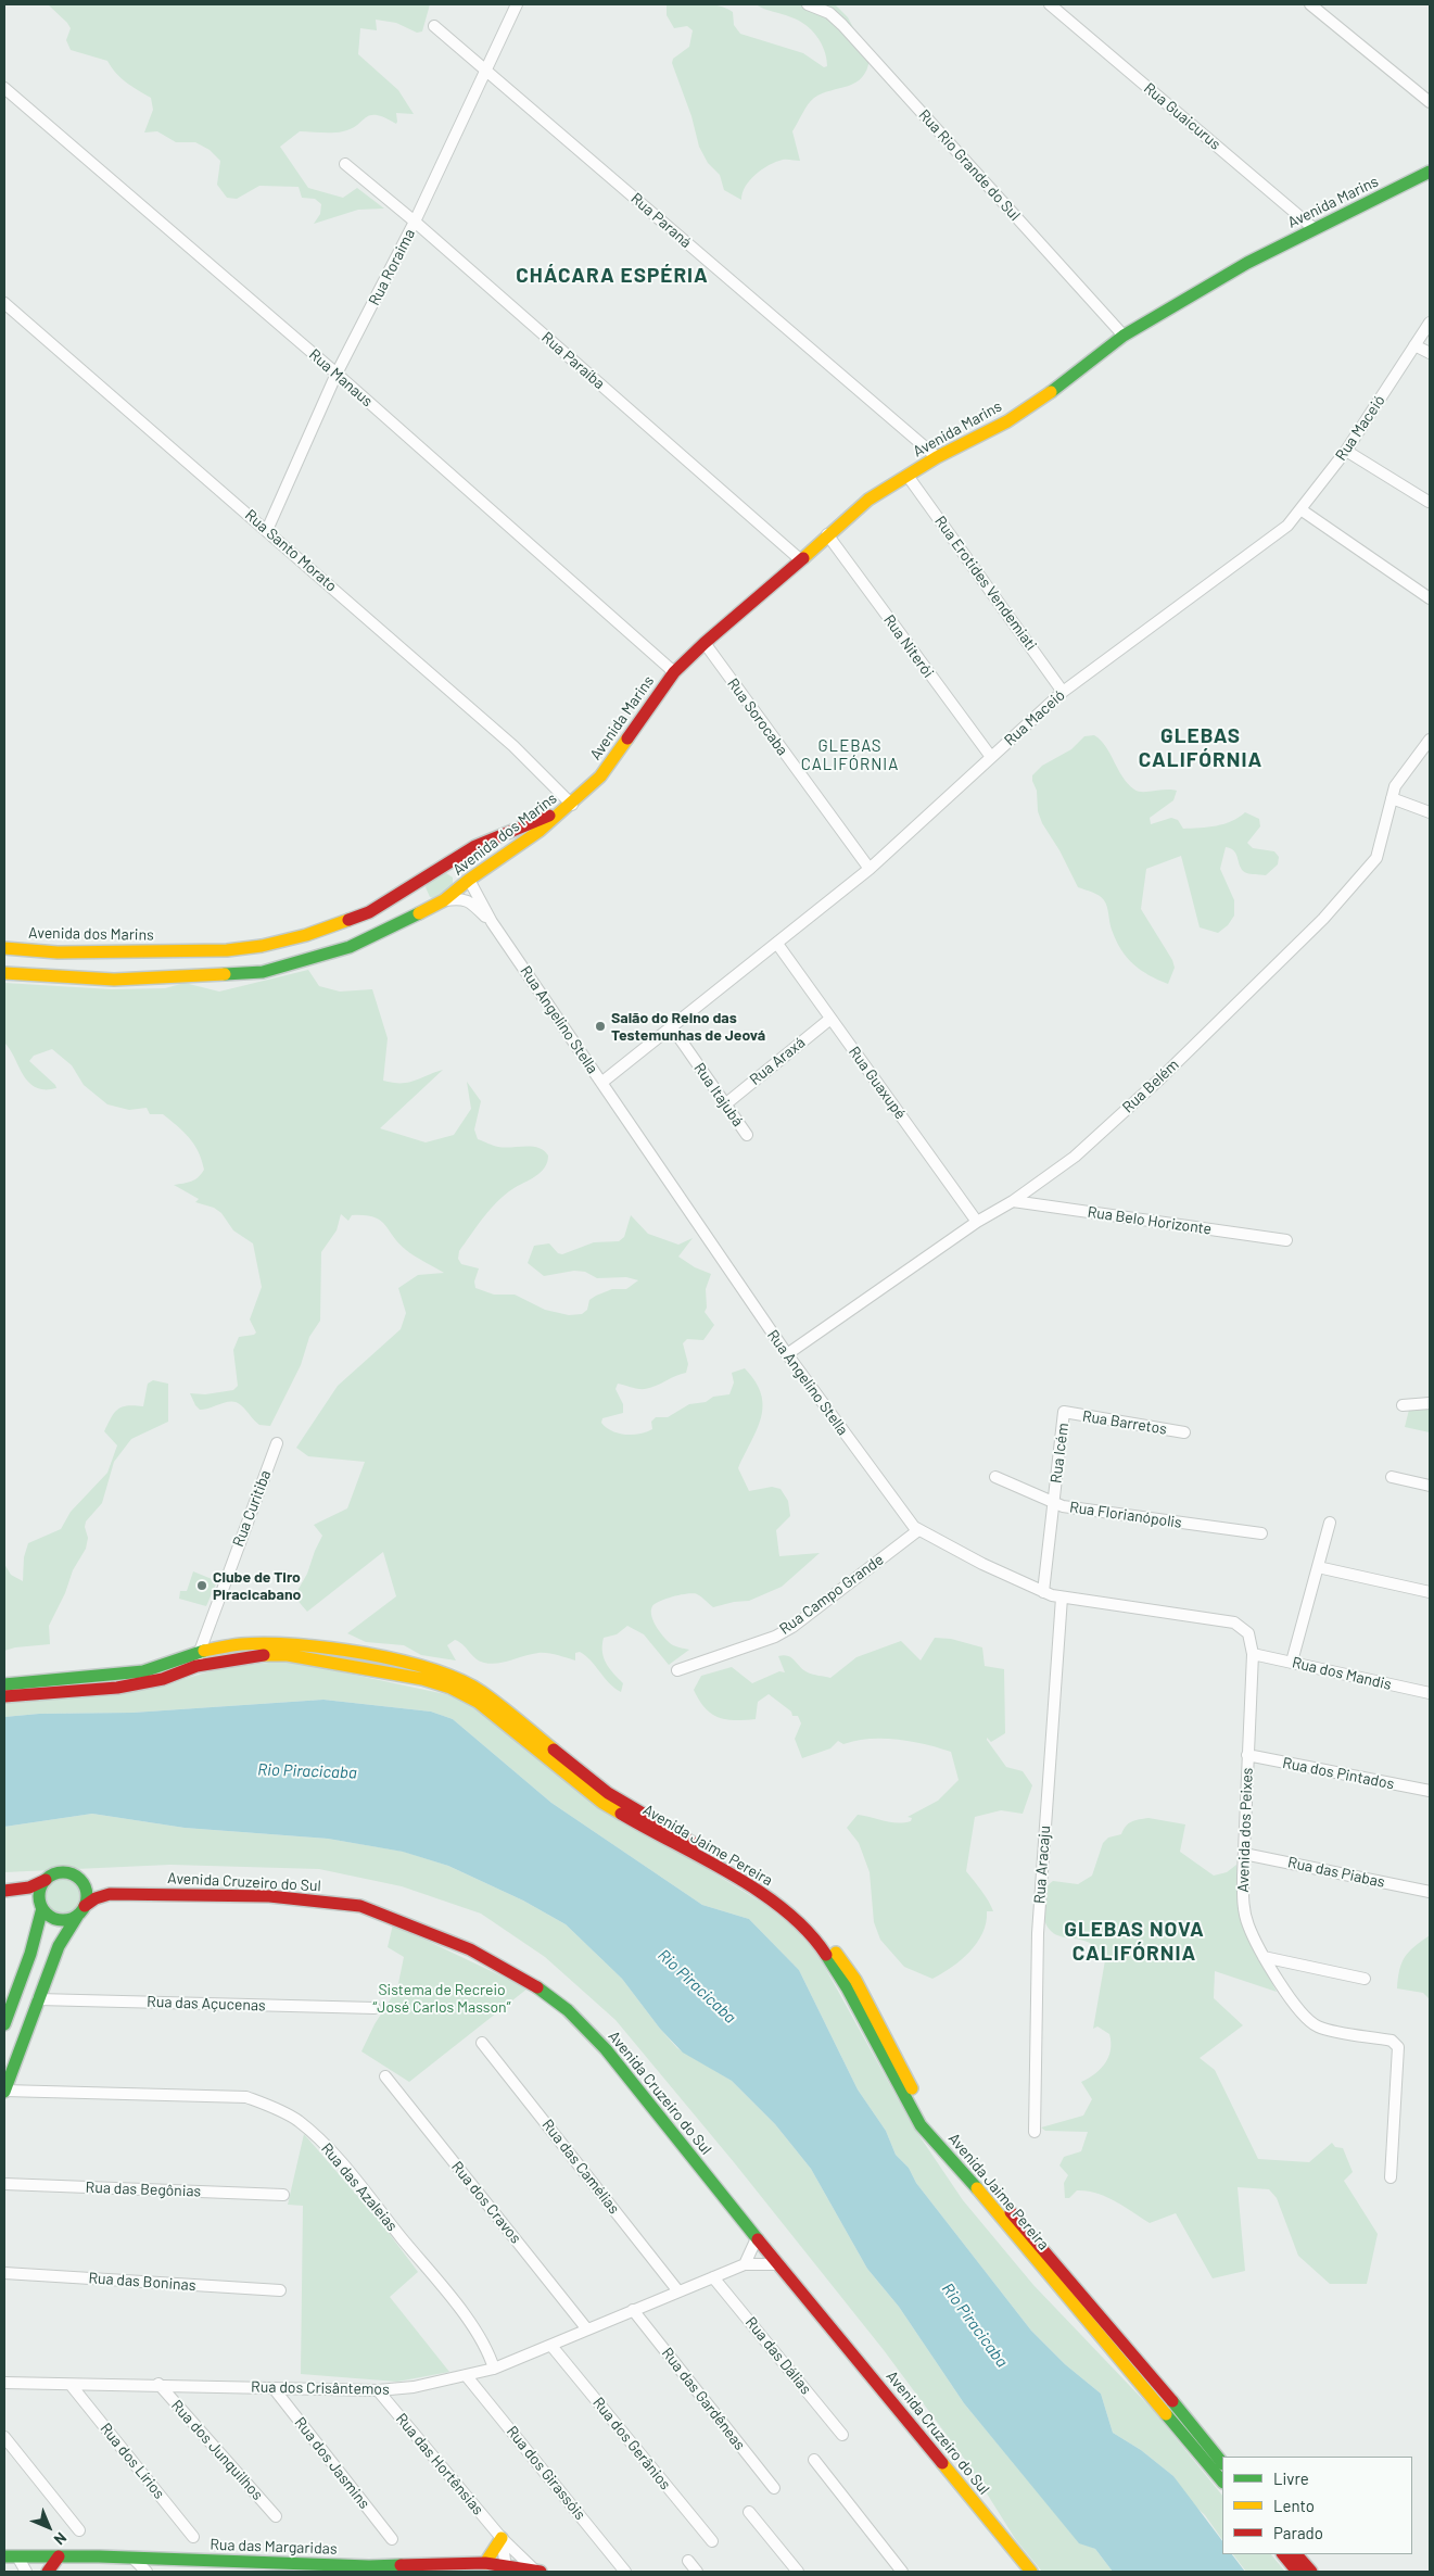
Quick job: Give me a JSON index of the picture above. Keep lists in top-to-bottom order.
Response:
{
  "streets": {
    "street": [
      "Rua Guaicurus",
      "Rua Rio Grande do Sul",
      "Avenida Marins",
      "Rua Paraná",
      "Rua Roraima",
      "Rua Paraíba",
      "Rua Manaus",
      "Rua Maceió",
      "Rua Santo Morato",
      "Rua Erotides Vendemiati",
      "Rua Niterói",
      "Rua Sorocaba",
      "Avenida dos Marins",
      "Rua Angelino Stella",
      "Rua Araxá",
      "Rua Guaxupé",
      "Rua Belém",
      "Rua Itajubá",
      "Rua Belo Horizonte",
      "Rua Barretos",
      "Rua Icém",
      "Rua Curitiba",
      "Rua Florianópolis",
      "Rua Campo Grande",
      "Rua dos Mandis",
      "Rua dos Pintados",
      "Avenida dos Peixes",
      "Avenida Jaime Pereira",
      "Rua Aracaju",
      "Rua das Piabas",
      "Avenida Cruzeiro do Sul",
      "Rua das Açucenas",
      "Rua das Camélias",
      "Rua das Azaleias",
      "Rua das Begônias",
      "Rua dos Cravos",
      "Rua das Boninas",
      "Rua das Dálias",
      "Rua dos Crisântemos",
      "Rua das Gardêneas",
      "Rua dos Gerânios",
      "Rua dos Junquilhos",
      "Rua dos Lírios",
      "Rua dos Jasmins",
      "Rua das Hortênsias",
      "Rua dos Girassóis",
      "Rua das Margaridas"
    ]
  },
  "crossings": [
    ["Rua Guaicurus", "Avenida Marins"],
    ["Rua Rio Grande do Sul", "Avenida Marins"],
    ["Avenida Marins", "Rua Paraná"],
    ["Avenida Marins", "Rua Paraíba"],
    ["Avenida Marins", "Rua Manaus"],
    ["Avenida Marins", "Rua Santo Morato"],
    ["Avenida Marins", "Rua Erotides Vendemiati"],
    ["Avenida Marins", "Rua Niterói"],
    ["Avenida Marins", "Rua Sorocaba"],
    ["Avenida Marins", "Avenida dos Marins"],
    ["Rua Paraná", "Rua Roraima"],
    ["Rua Roraima", "Rua Paraíba"],
    ["Rua Roraima", "Rua Manaus"],
    ["Rua Roraima", "Rua Santo Morato"],
    ["Rua Maceió", "Rua Erotides Vendemiati"],
    ["Rua Maceió", "Rua Niterói"],
    ["Rua Maceió", "Rua Sorocaba"],
    ["Rua Maceió", "Rua Angelino Stella"],
    ["Rua Maceió", "Rua Guaxupé"],
    ["Rua Maceió", "Rua Itajubá"],
    ["Rua Santo Morato", "Avenida dos Marins"],
    ["Rua Angelino Stella", "Rua Belém"],
    ["Rua Angelino Stella", "Rua Icém"],
    ["Rua Angelino Stella", "Rua Campo Grande"],
    ["Rua Angelino Stella", "Rua dos Mandis"],
    ["Rua Angelino Stella", "Avenida dos Peixes"],
    ["Rua Angelino Stella", "Rua Aracaju"],
    ["Rua Araxá", "Rua Guaxupé"],
    ["Rua Araxá", "Rua Itajubá"],
    ["Rua Guaxupé", "Rua Belém"],
    ["Rua Belém", "Rua Belo Horizonte"],
    ["Rua Barretos", "Rua Icém"],
    ["Rua Icém", "Rua Florianópolis"],
    ["Rua Curitiba", "Avenida Jaime Pereira"],
    ["Rua dos Mandis", "Avenida dos Peixes"],
    ["Rua dos Pintados", "Avenida dos Peixes"],
    ["Avenida dos Peixes", "Rua das Piabas"],
    ["Avenida Cruzeiro do Sul", "Rua dos Crisântemos"],
    ["Rua das Camélias", "Rua dos Crisântemos"],
    ["Rua das Azaleias", "Rua dos Crisântemos"],
    ["Rua dos Cravos", "Rua dos Crisântemos"],
    ["Rua das Dálias", "Rua dos Crisântemos"],
    ["Rua dos Crisântemos", "Rua das Gardêneas"],
    ["Rua dos Crisântemos", "Rua dos Gerânios"],
    ["Rua dos Crisântemos", "Rua dos Junquilhos"],
    ["Rua dos Crisântemos", "Rua dos Lírios"],
    ["Rua dos Crisântemos", "Rua dos Jasmins"],
    ["Rua dos Crisântemos", "Rua das Hortênsias"],
    ["Rua dos Crisântemos", "Rua dos Girassóis"],
    ["Rua das Hortênsias", "Rua das Margaridas"]
  ],
  "districts": [
    "CHÁCARA ESPÉRIA",
    "GLEBAS CALIFÓRNIA",
    "GLEBAS CALIFÓRNIA",
    "GLEBAS NOVA CALIFÓRNIA"
  ],
  "water": ["Rio Piracicaba"],
  "parks": ["Sistema de Recreio “José Carlos Masson”"],
  "places": ["Salão do Reino das Testemunhas de Jeová", "Clube de Tiro Piracicabano"],
  "legend": ["Livre", "Lento", "Parado"],
  "north": "bottom right"
}
